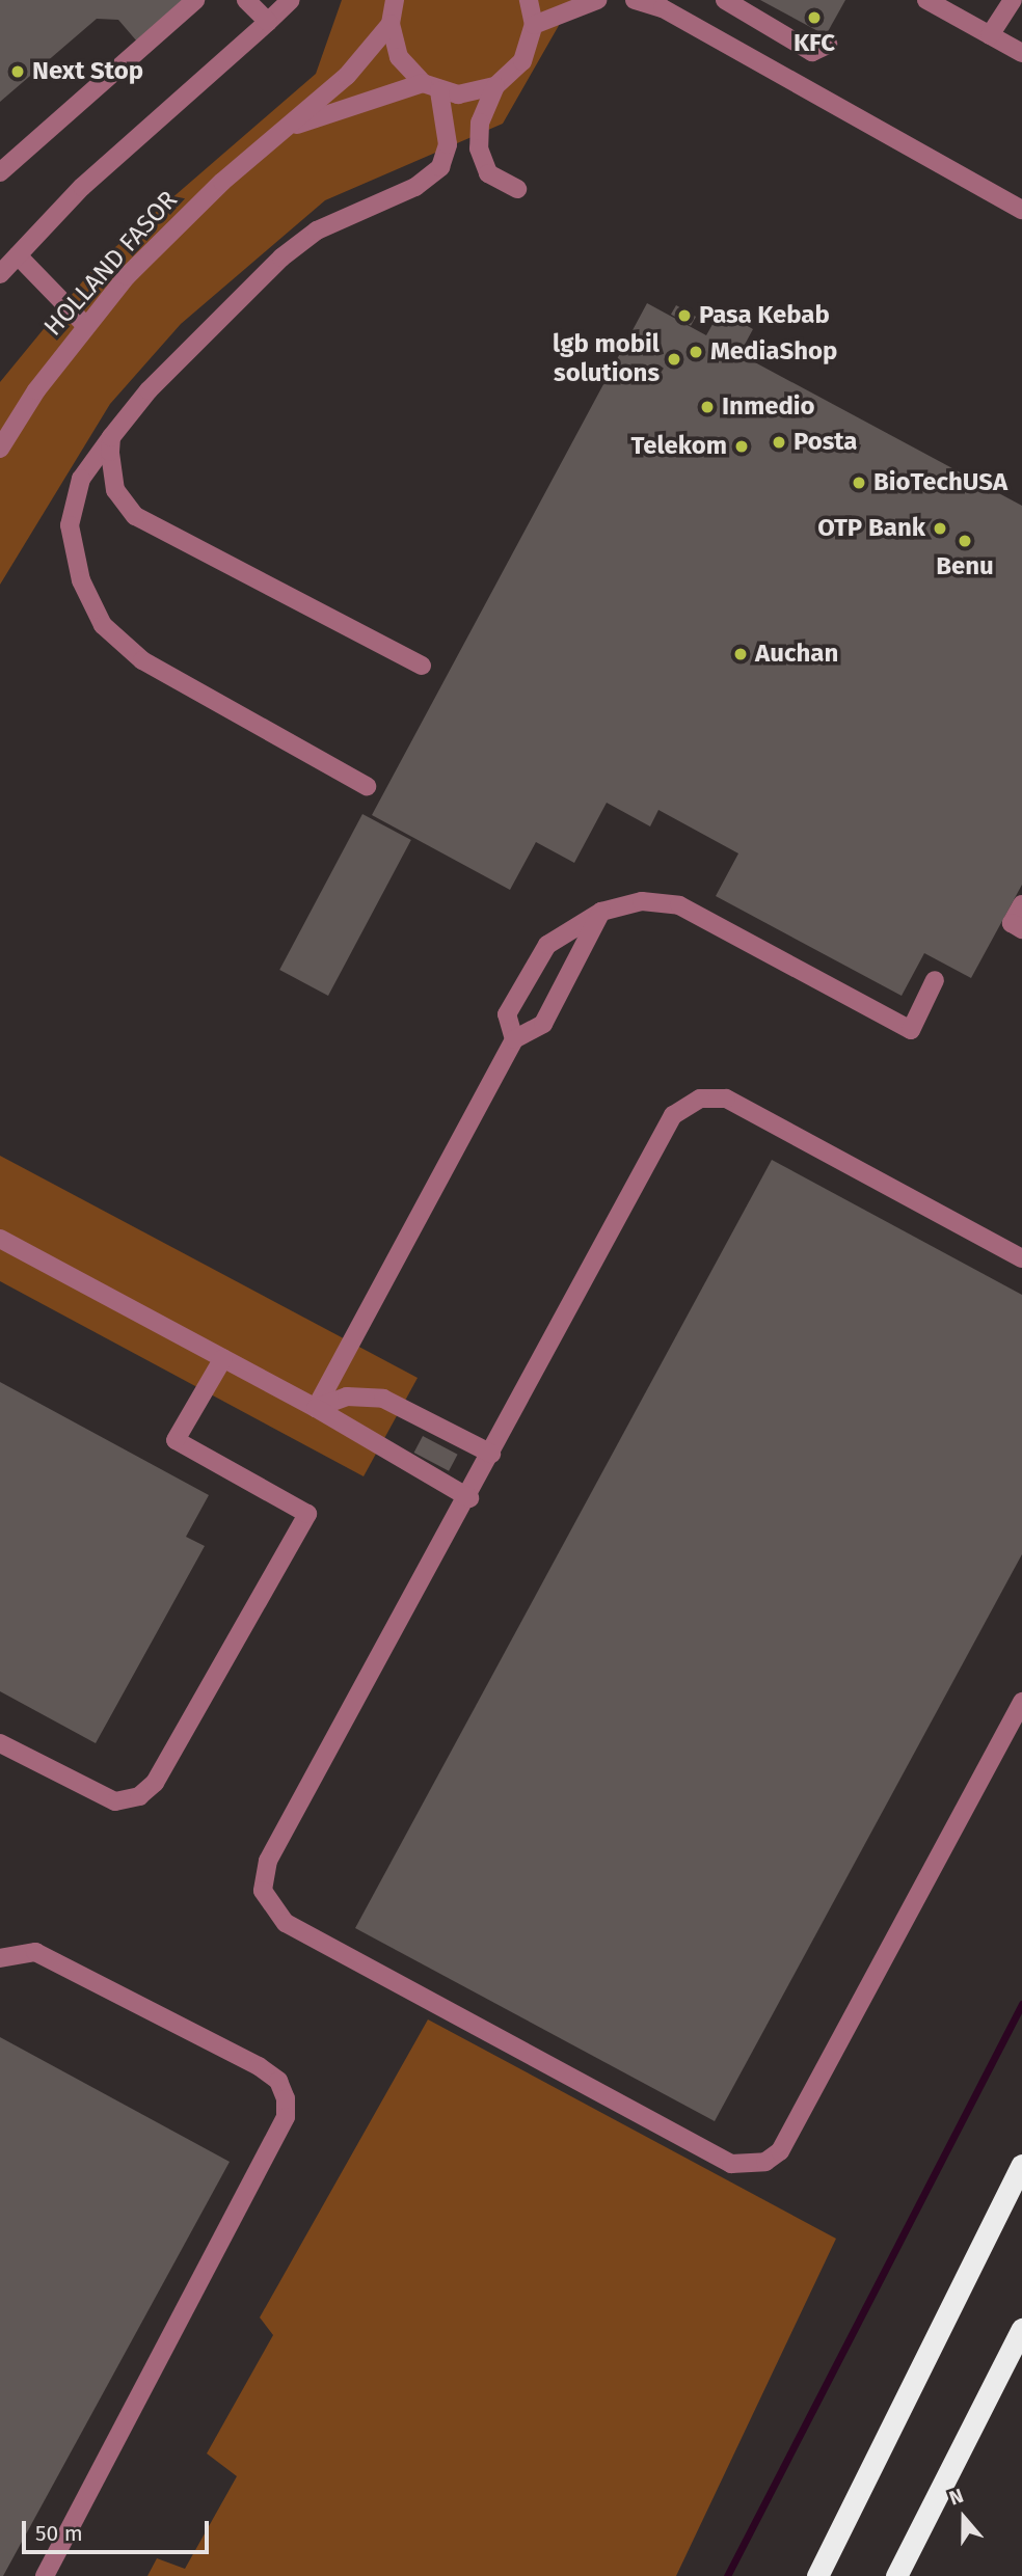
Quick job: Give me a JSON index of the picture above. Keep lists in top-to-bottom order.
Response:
{
  "streets": {
    "street": ["HOLLAND FASOR"]
  },
  "places": [
    "KFC",
    "Next Stop",
    "Pasa Kebab",
    "MediaShop",
    "lgb mobil solutions",
    "Inmedio",
    "Posta",
    "Telekom",
    "BioTechUSA",
    "OTP Bank",
    "Benu",
    "Auchan"
  ],
  "scale_bar": "50 m",
  "north": "top"
}
